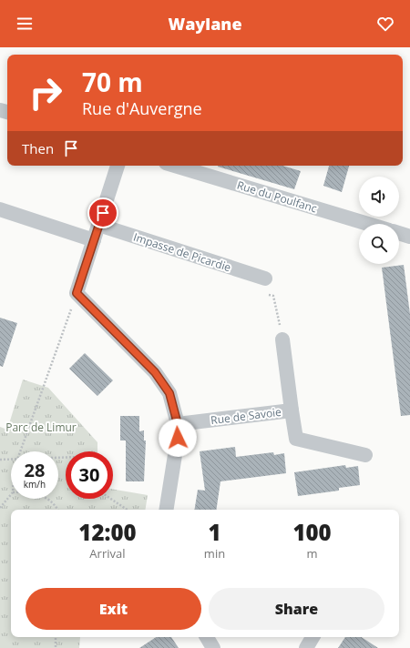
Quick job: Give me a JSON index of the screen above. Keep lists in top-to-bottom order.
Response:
{
  "streets": {
    "street": ["Rue du Poulfanc", "Impasse de Picardie", "Rue de Savoie"]
  },
  "parks": ["Parc de Limur"],
  "page": {
    "header": "Waylane",
    "turn": ["70 m", "Rue d'Auvergne"],
    "then": "Then",
    "speed": "28 km/h",
    "limit": "30",
    "eta": [
      "12:00",
      "Arrival",
      "1",
      "min",
      "100",
      "m"
    ],
    "buttons": ["Exit", "Share"]
  }
}
